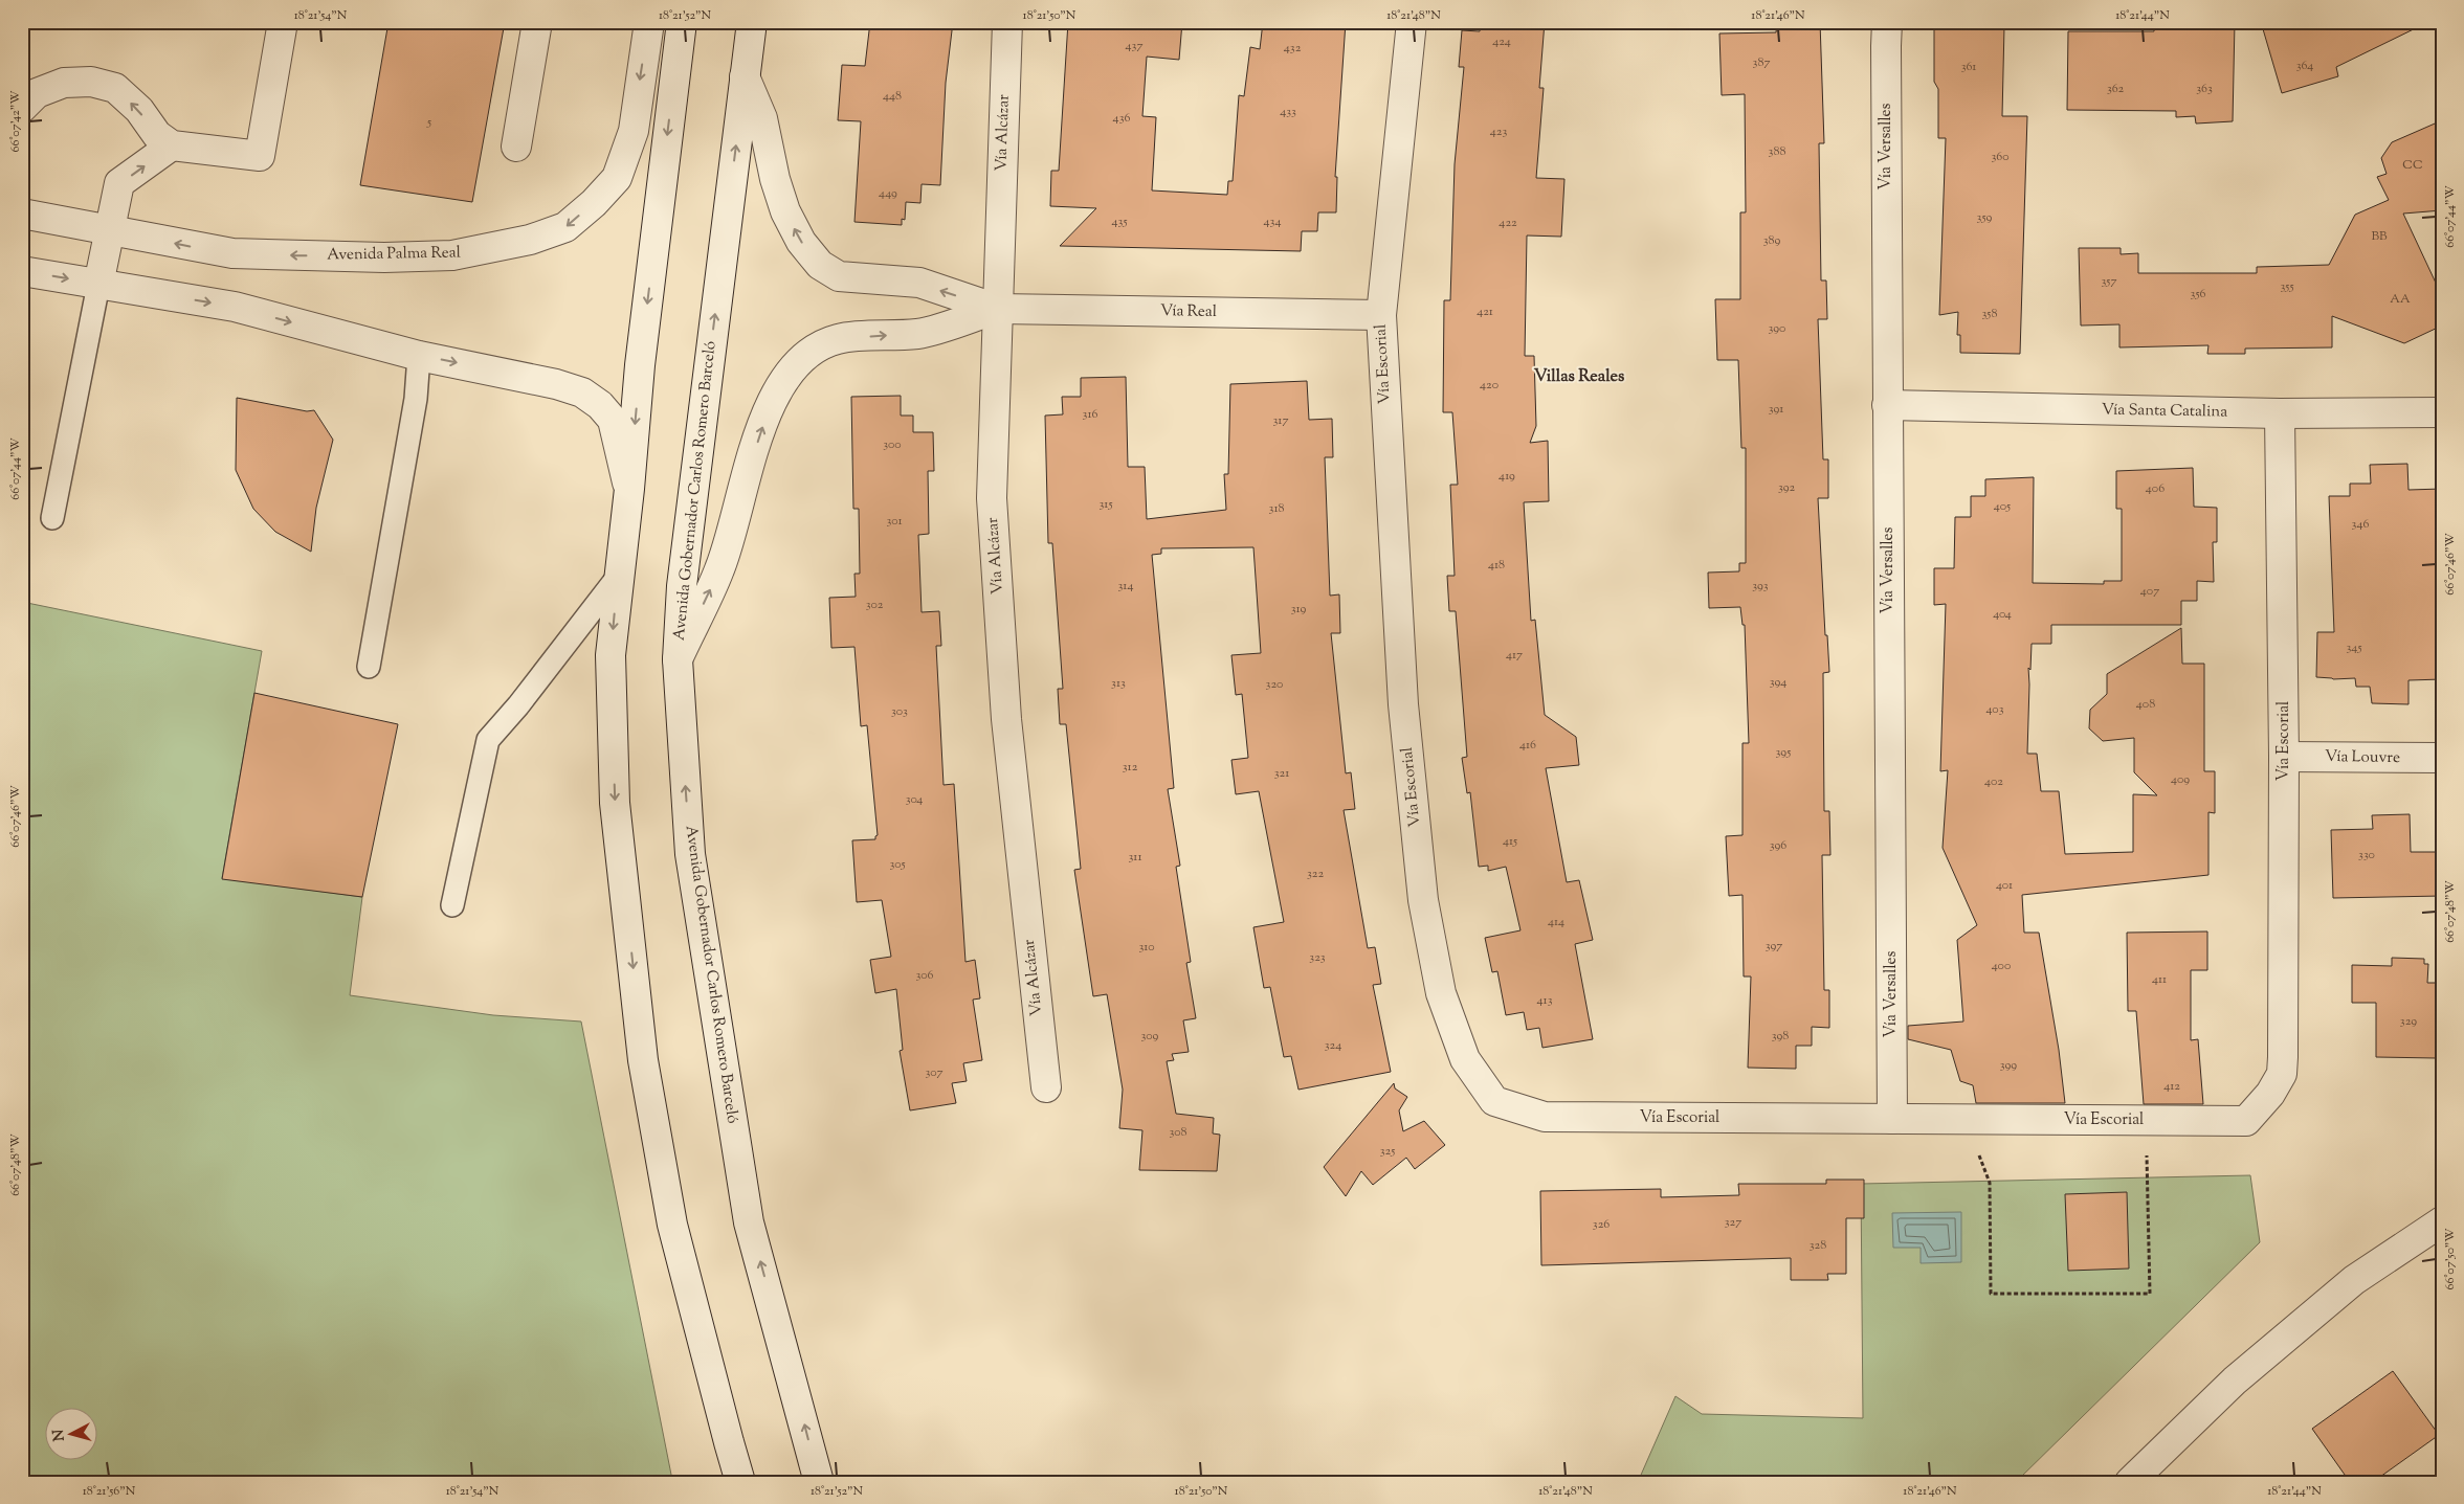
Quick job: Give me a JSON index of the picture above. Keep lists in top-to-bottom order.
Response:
{
  "streets": {
    "street": [
      "Vía Alcázar",
      "Vía Versalles",
      "Avenida Palma Real",
      "Vía Real",
      "Vía Escorial",
      "Vía Santa Catalina",
      "Avenida Gobernador Carlos Romero Barceló",
      "Vía Louvre"
    ]
  },
  "crossings": [
    ["Vía Alcázar", "Vía Real"],
    ["Vía Versalles", "Vía Escorial"],
    ["Vía Versalles", "Vía Santa Catalina"],
    ["Vía Real", "Vía Escorial"],
    ["Vía Escorial", "Vía Santa Catalina"],
    ["Vía Escorial", "Vía Louvre"]
  ],
  "one_way": ["Avenida Palma Real"],
  "districts": ["Villas Reales"],
  "house_numbers": [
    "424",
    "437",
    "432",
    "387",
    "364",
    "361",
    "362",
    "363",
    "448",
    "433",
    "436",
    "5",
    "423",
    "388",
    "360",
    "CC",
    "449",
    "359",
    "435",
    "434",
    "422",
    "BB",
    "389",
    "357",
    "355",
    "356",
    "AA",
    "421",
    "358",
    "390",
    "420",
    "391",
    "316",
    "317",
    "300",
    "419",
    "392",
    "406",
    "315",
    "405",
    "318",
    "301",
    "346",
    "418",
    "314",
    "393",
    "407",
    "302",
    "319",
    "404",
    "345",
    "417",
    "394",
    "313",
    "320",
    "408",
    "403",
    "303",
    "416",
    "395",
    "312",
    "321",
    "409",
    "402",
    "304",
    "415",
    "396",
    "330",
    "311",
    "305",
    "322",
    "401",
    "414",
    "397",
    "310",
    "323",
    "400",
    "306",
    "411",
    "413",
    "329",
    "309",
    "398",
    "324",
    "399",
    "307",
    "412",
    "308",
    "325",
    "327",
    "326",
    "328"
  ],
  "north": "left",
  "coordinates": [
    "18°21'54\"N",
    "18°21'52\"N",
    "18°21'50\"N",
    "18°21'48\"N",
    "18°21'46\"N",
    "18°21'44\"N",
    "66°07'42\"W",
    "66°07'44\"W",
    "66°07'46\"W",
    "66°07'48\"W",
    "66°07'50\"W",
    "18°21'56\"N"
  ]
}
